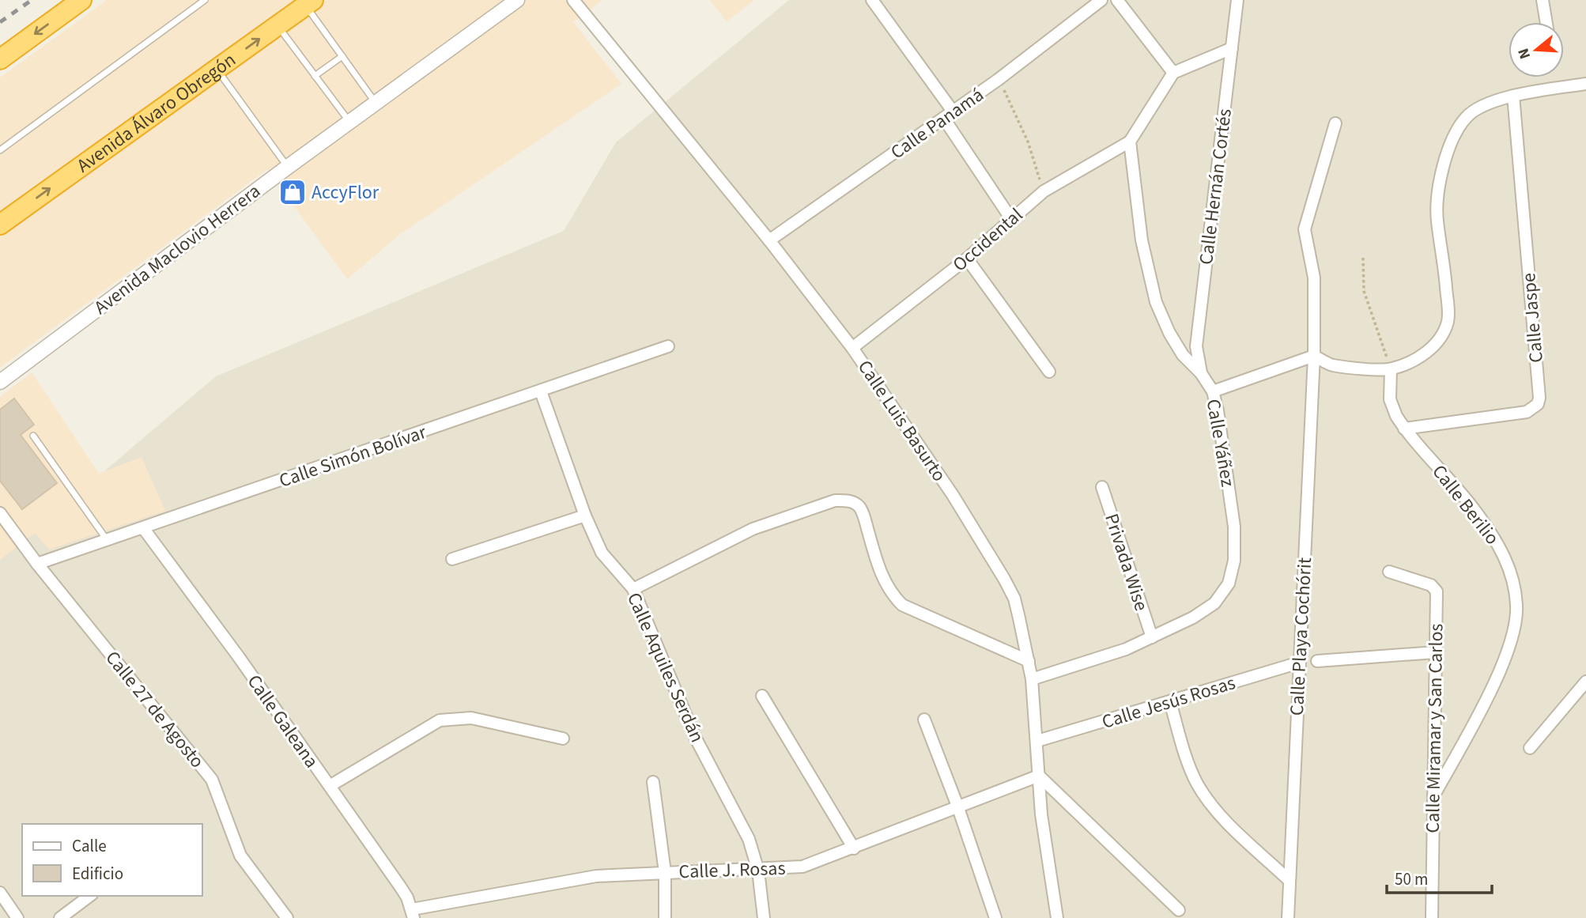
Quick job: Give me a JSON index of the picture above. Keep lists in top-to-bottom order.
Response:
{
  "streets": {
    "highway": ["Avenida Álvaro Obregón"],
    "street": [
      "Calle Panamá",
      "Calle Hernán Cortés",
      "Occidental",
      "Avenida Maclovio Herrera",
      "Calle Jaspe",
      "Calle Luis Basurto",
      "Calle Yáñez",
      "Calle Simón Bolívar",
      "Calle Berilio",
      "Privada Wise",
      "Calle Playa Cochórit",
      "Calle Aquiles Serdán",
      "Calle Jesús Rosas",
      "Calle 27 de Agosto",
      "Calle Galeana",
      "Calle Miramar y San Carlos",
      "Calle J. Rosas"
    ]
  },
  "crossings": [
    ["Calle Panamá", "Calle Luis Basurto"],
    ["Calle Hernán Cortés", "Calle Yáñez"],
    ["Occidental", "Calle Luis Basurto"],
    ["Occidental", "Calle Yáñez"],
    ["Calle Jaspe", "Calle Berilio"],
    ["Calle Luis Basurto", "Calle Yáñez"],
    ["Calle Luis Basurto", "Calle Jesús Rosas"],
    ["Calle Luis Basurto", "Calle J. Rosas"],
    ["Calle Yáñez", "Privada Wise"],
    ["Calle Simón Bolívar", "Calle Aquiles Serdán"],
    ["Calle Simón Bolívar", "Calle 27 de Agosto"],
    ["Calle Simón Bolívar", "Calle Galeana"],
    ["Calle Berilio", "Calle Miramar y San Carlos"],
    ["Calle Playa Cochórit", "Calle Jesús Rosas"],
    ["Calle Aquiles Serdán", "Calle J. Rosas"],
    ["Calle Galeana", "Calle J. Rosas"]
  ],
  "one_way": ["Avenida Álvaro Obregón"],
  "places": {
    "shop": ["AccyFlor"]
  },
  "legend": ["Calle", "Edificio"],
  "scale_bar": "50 m",
  "north": "left"
}
